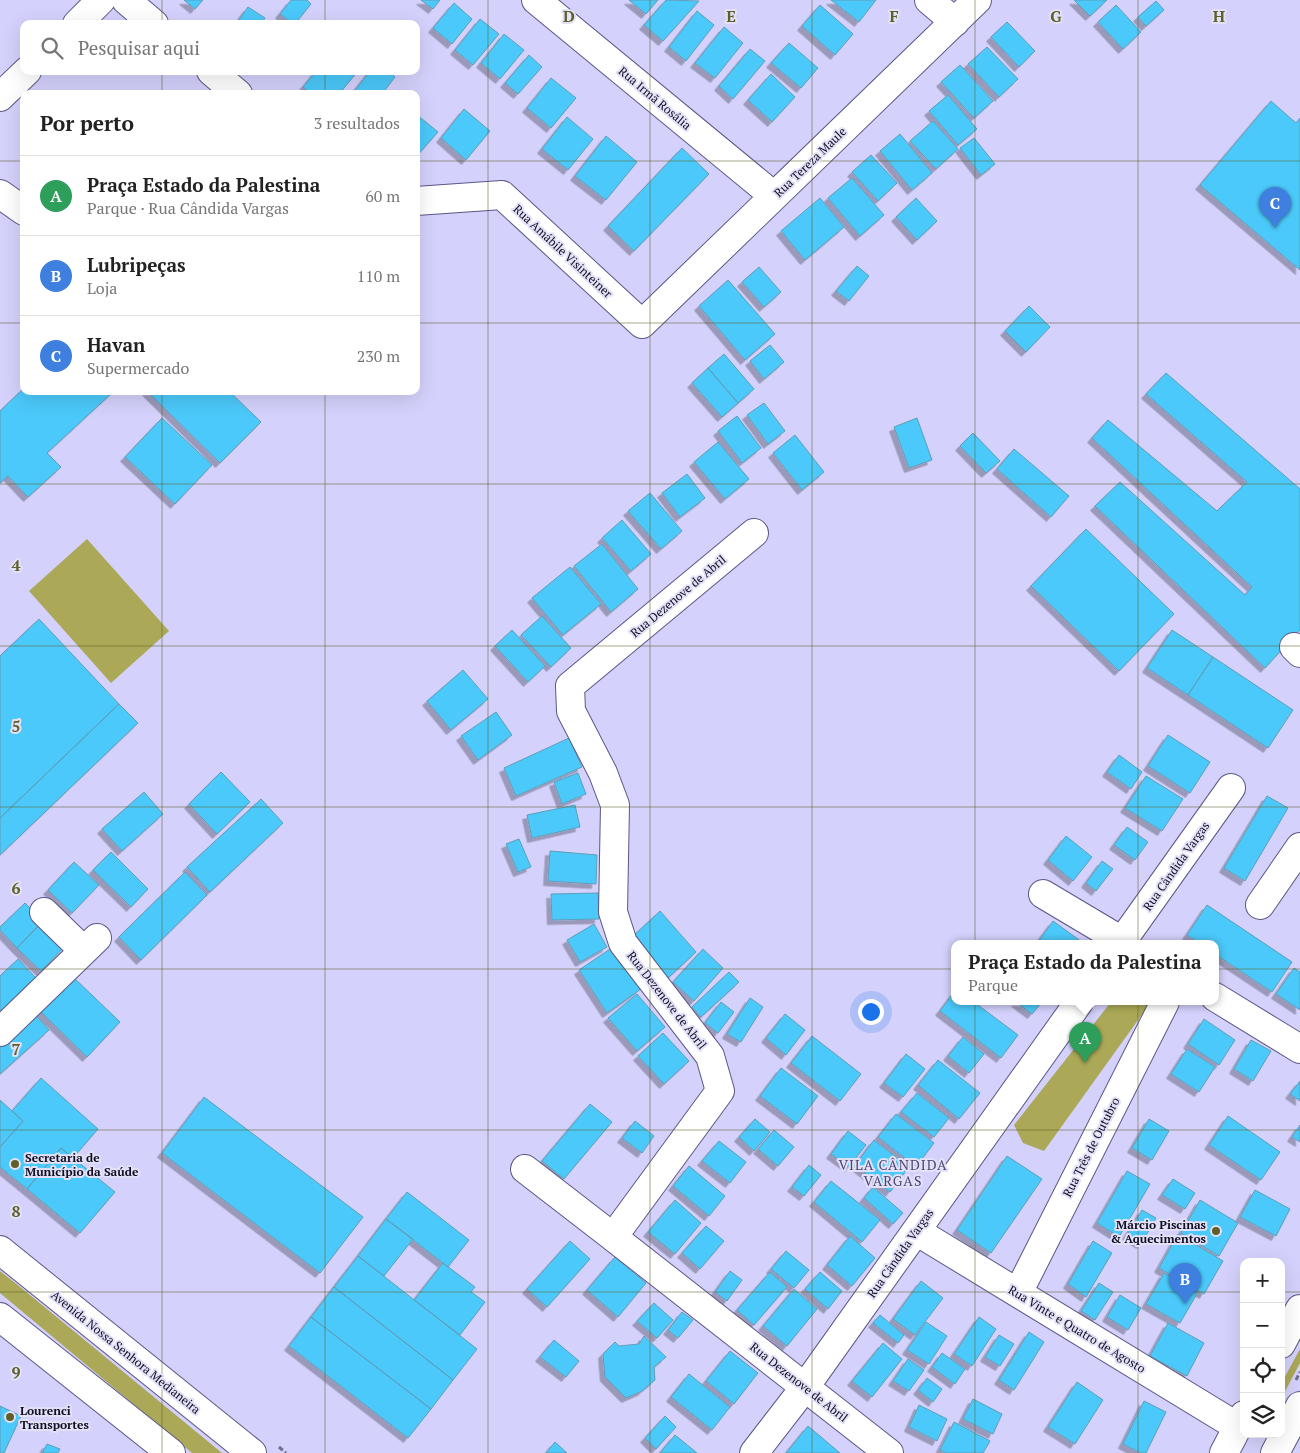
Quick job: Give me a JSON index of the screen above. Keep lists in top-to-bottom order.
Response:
{
  "streets": {
    "street": [
      "Rua Irmã Rosália",
      "Rua Tereza Maule",
      "Rua Amábile Visinteiner",
      "Rua Dezenove de Abril",
      "Rua Cândida Vargas",
      "Rua Três de Outubro",
      "Rua Vinte e Quatro de Agosto",
      "Avenida Nossa Senhora Medianeira"
    ]
  },
  "crossings": [
    ["Rua Irmã Rosália", "Rua Tereza Maule"],
    ["Rua Tereza Maule", "Rua Amábile Visinteiner"],
    ["Rua Dezenove de Abril", "Rua Cândida Vargas"],
    ["Rua Cândida Vargas", "Rua Vinte e Quatro de Agosto"],
    ["Rua Três de Outubro", "Rua Vinte e Quatro de Agosto"]
  ],
  "districts": ["VILA CÂNDIDA VARGAS"],
  "places": ["Secretaria de Município da Saúde", "Márcio Piscinas & Aquecimentos", "Lourenci Transportes"],
  "page": {
    "search": "Pesquisar aqui",
    "heading": ["Por perto", "3 resultados"],
    "list": [
      {
        "mark": "A",
        "name": "Praça Estado da Palestina",
        "note": "Parque · Rua Cândida Vargas",
        "value": "60 m"
      },
      {
        "mark": "B",
        "name": "Lubripeças",
        "note": "Loja",
        "value": "110 m"
      },
      {
        "mark": "C",
        "name": "Havan",
        "note": "Supermercado",
        "value": "230 m"
      }
    ],
    "pins": ["C", "A", "B"],
    "popup": ["Praça Estado da Palestina", "Parque"],
    "map_buttons": ["+", "−"]
  },
  "grid": {
    "columns": [
      "D",
      "E",
      "F",
      "G",
      "H"
    ],
    "rows": [
      "4",
      "5",
      "6",
      "7",
      "8",
      "9"
    ]
  }
}
